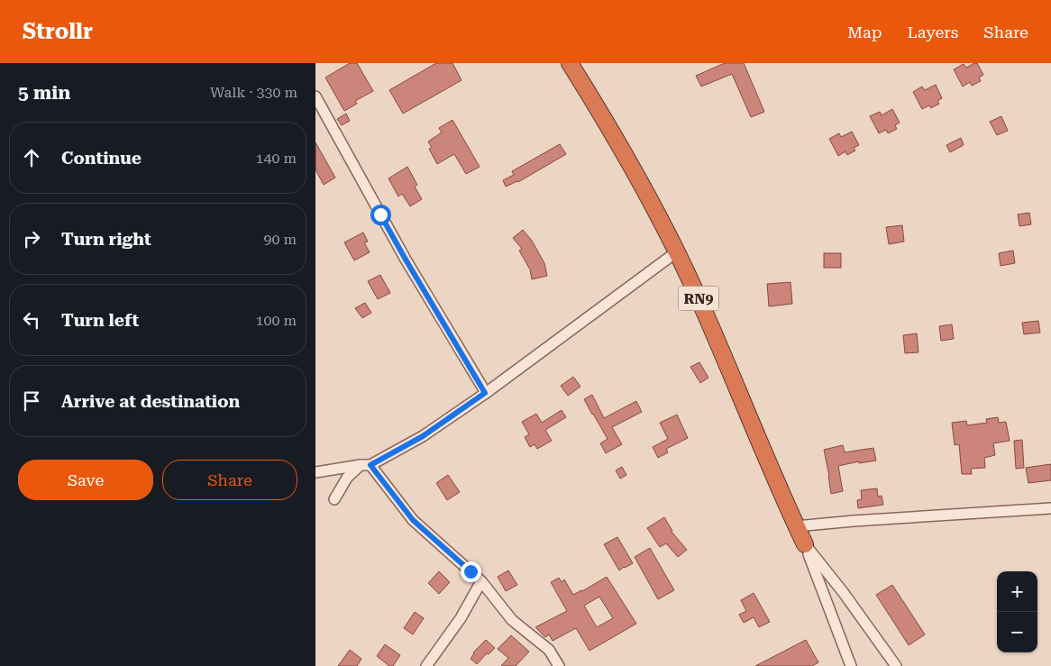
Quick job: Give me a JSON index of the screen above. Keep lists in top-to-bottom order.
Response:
{
  "streets": {
    "highway": ["RN9"]
  },
  "page": {
    "header": "Strollr",
    "nav": ["Map", "Layers", "Share"],
    "heading": ["5 min", "Walk · 330 m"],
    "list": [
      ["Continue", "140 m"],
      ["Turn right", "90 m"],
      ["Turn left", "100 m"],
      "Arrive at destination"
    ],
    "buttons": ["Save", "Share"],
    "map_buttons": ["+", "−"]
  }
}
